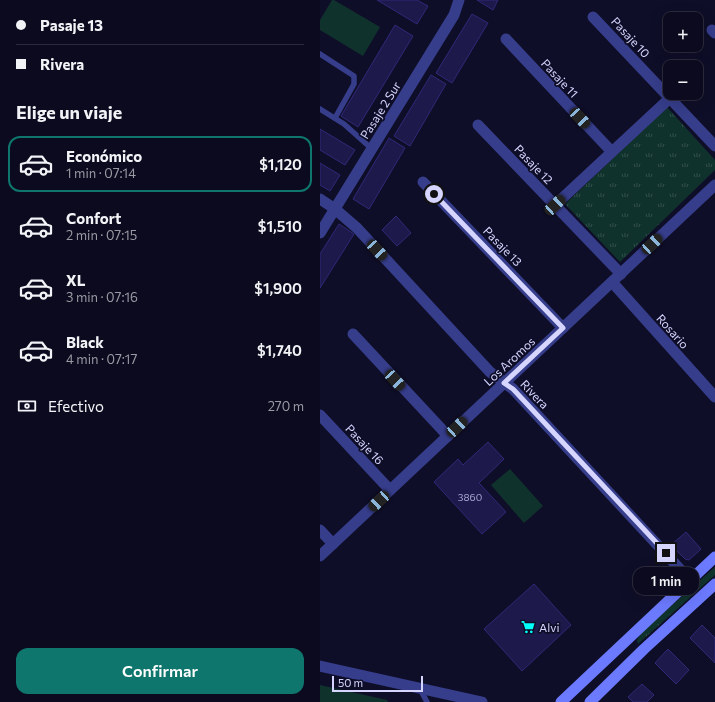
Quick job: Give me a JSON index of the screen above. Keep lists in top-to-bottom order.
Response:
{
  "streets": {
    "street": [
      "Pasaje 10",
      "Pasaje 11",
      "Pasaje 2 Sur",
      "Pasaje 12",
      "Pasaje 13",
      "Rosario",
      "Los Aromos",
      "Rivera",
      "Pasaje 16"
    ]
  },
  "crossings": [
    ["Pasaje 2 Sur", "Rivera"],
    ["Pasaje 12", "Rosario"],
    ["Pasaje 12", "Los Aromos"],
    ["Pasaje 13", "Los Aromos"],
    ["Rosario", "Los Aromos"],
    ["Los Aromos", "Rivera"],
    ["Los Aromos", "Pasaje 16"]
  ],
  "places": {
    "supermarket": ["Alvi"]
  },
  "house_numbers": ["3860"],
  "scale_bar": "50 m",
  "page": {
    "banner": ["Pasaje 13", "Rivera"],
    "map_buttons": ["+", "−"],
    "heading": "Elige un viaje",
    "list": [
      {
        "name": "Económico",
        "note": "1 min · 07:14",
        "value": "$1,120"
      },
      {
        "name": "Confort",
        "note": "2 min · 07:15",
        "value": "$1,510"
      },
      {
        "name": "XL",
        "note": "3 min · 07:16",
        "value": "$1,900"
      },
      {
        "name": "Black",
        "note": "4 min · 07:17",
        "value": "$1,740"
      }
    ],
    "pay": ["Efectivo", "270 m"],
    "bubble": "1 min",
    "buttons": "Confirmar",
    "scale": "50 m"
  }
}
